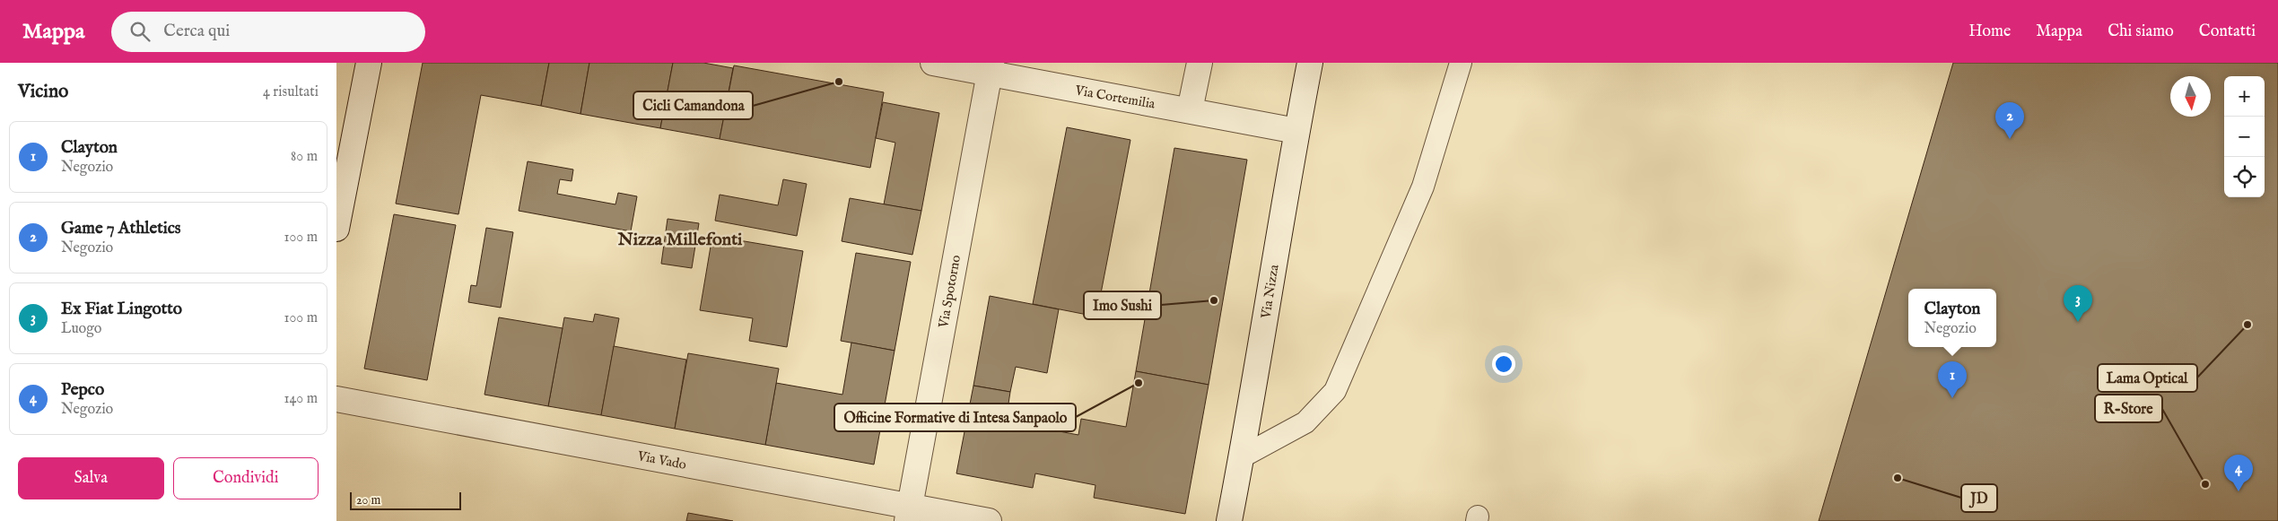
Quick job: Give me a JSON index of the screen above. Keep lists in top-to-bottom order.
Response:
{
  "streets": {
    "street": [
      "Via Cortemilia",
      "Via Spotorno",
      "Via Nizza",
      "Via Vado"
    ]
  },
  "crossings": [
    ["Via Cortemilia", "Via Spotorno"],
    ["Via Cortemilia", "Via Nizza"],
    ["Via Spotorno", "Via Vado"]
  ],
  "districts": ["Nizza Millefonti"],
  "places": [
    "Cicli Camandona",
    "Imo Sushi",
    "Lama Optical",
    "Officine Formative di Intesa Sanpaolo",
    "JD",
    "R-Store"
  ],
  "scale_bar": "20 m",
  "north": "bottom",
  "page": {
    "header": "Mappa",
    "search": "Cerca qui",
    "nav": [
      "Home",
      "Mappa",
      "Chi siamo",
      "Contatti"
    ],
    "heading": ["Vicino", "4 risultati"],
    "map_buttons": ["+", "−"],
    "pins": [
      "2",
      "3",
      "1",
      "4"
    ],
    "list": [
      {
        "mark": "1",
        "name": "Clayton",
        "note": "Negozio",
        "value": "80 m"
      },
      {
        "mark": "2",
        "name": "Game 7 Athletics",
        "note": "Negozio",
        "value": "100 m"
      },
      {
        "mark": "3",
        "name": "Ex Fiat Lingotto",
        "note": "Luogo",
        "value": "100 m"
      },
      {
        "mark": "4",
        "name": "Pepco",
        "note": "Negozio",
        "value": "140 m"
      }
    ],
    "popup": ["Clayton", "Negozio"],
    "buttons": ["Salva", "Condividi"],
    "scale": "20 m"
  }
}
